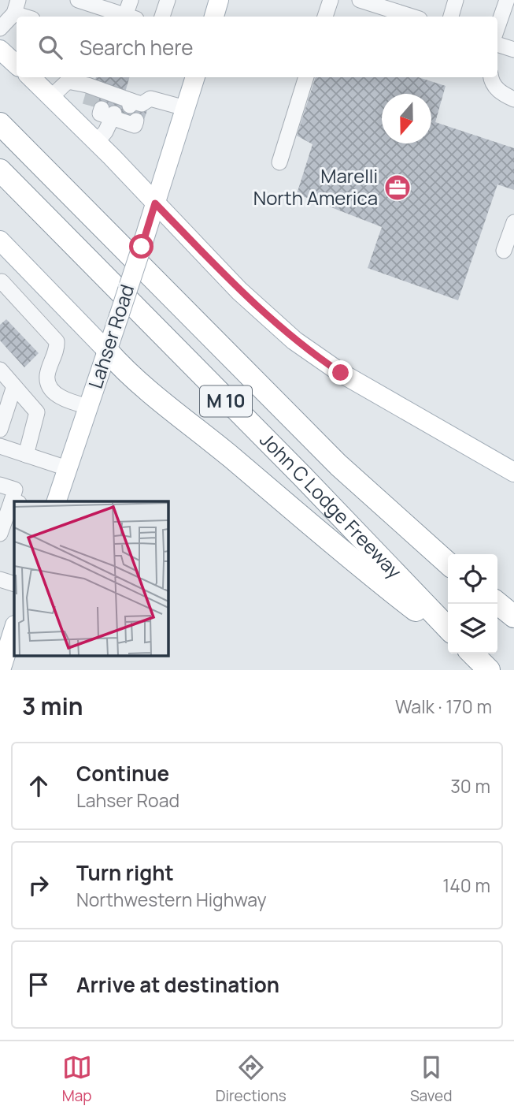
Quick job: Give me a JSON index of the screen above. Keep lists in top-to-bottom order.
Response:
{
  "streets": {
    "highway": ["M 10", "John C Lodge Freeway"],
    "main road": ["Lahser Road"]
  },
  "places": {
    "office": ["Marelli North America"]
  },
  "north": "bottom",
  "page": {
    "search": "Search here",
    "heading": ["3 min", "Walk · 170 m"],
    "list": [
      ["Continue", "Lahser Road", "30 m"],
      ["Turn right", "Northwestern Highway", "140 m"],
      "Arrive at destination"
    ],
    "nav": ["Map", "Directions", "Saved"]
  }
}
